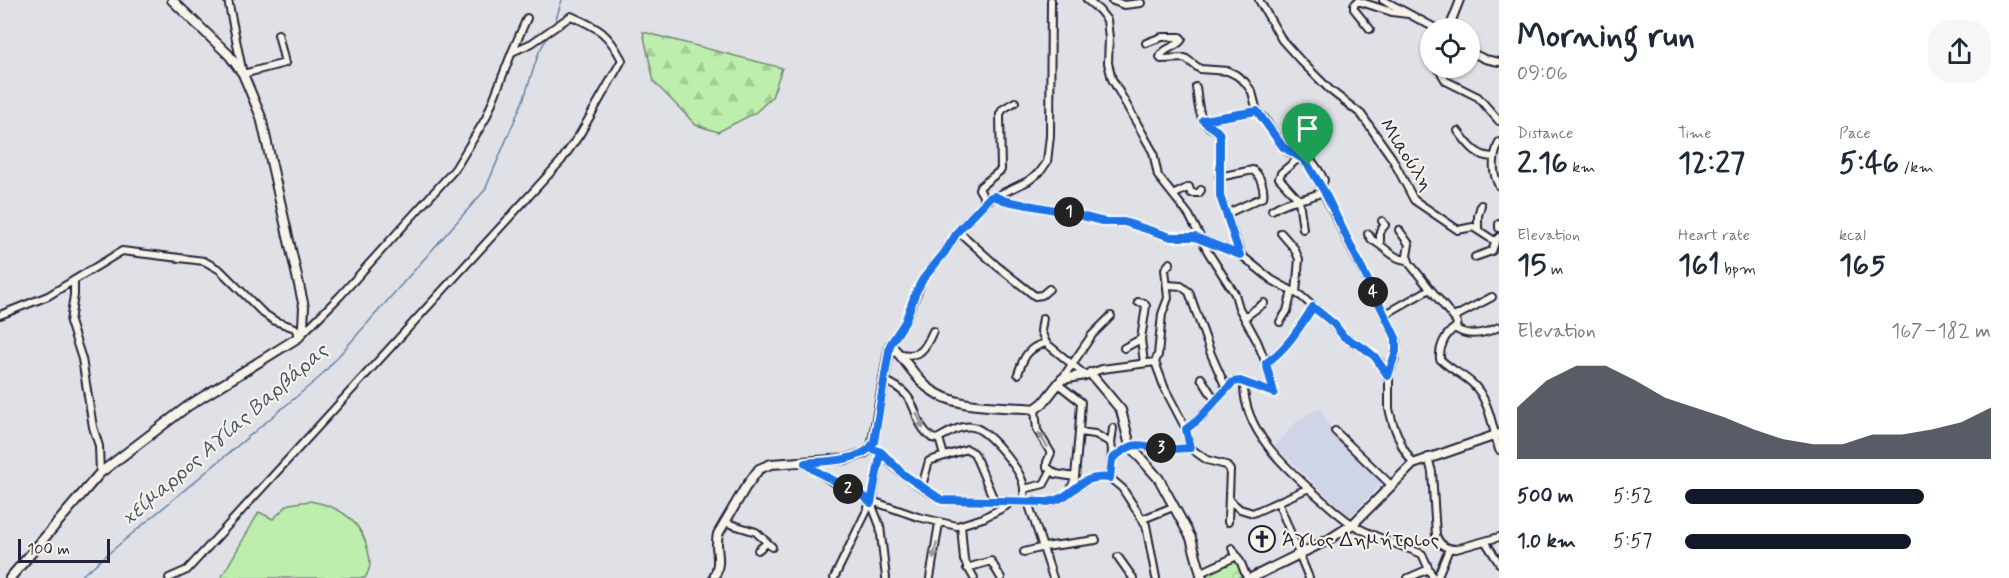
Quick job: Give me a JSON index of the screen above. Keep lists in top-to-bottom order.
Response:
{
  "streets": {
    "street": ["Μιαούλη"]
  },
  "water": ["χείμαρρος Αγίας Βαρβάρας"],
  "places": {
    "church": ["Άγιος Δημήτριος"]
  },
  "scale_bar": "100 m",
  "page": {
    "heading": ["Morning run", "09:06"],
    "stats": [
      ["Distance", "2.16 km"],
      ["Time", "12:27"],
      ["Pace", "5:46 /km"],
      ["Elevation", "15 m"],
      ["Heart rate", "161 bpm"],
      ["kcal", "165"]
    ],
    "pins": [
      "1",
      "4",
      "3",
      "2"
    ],
    "chart": ["Elevation", "167–182 m"],
    "list": [
      {
        "name": "500 m",
        "note": "5:52"
      },
      {
        "name": "1.0 km",
        "note": "5:57"
      }
    ],
    "scale": "100 m"
  }
}
